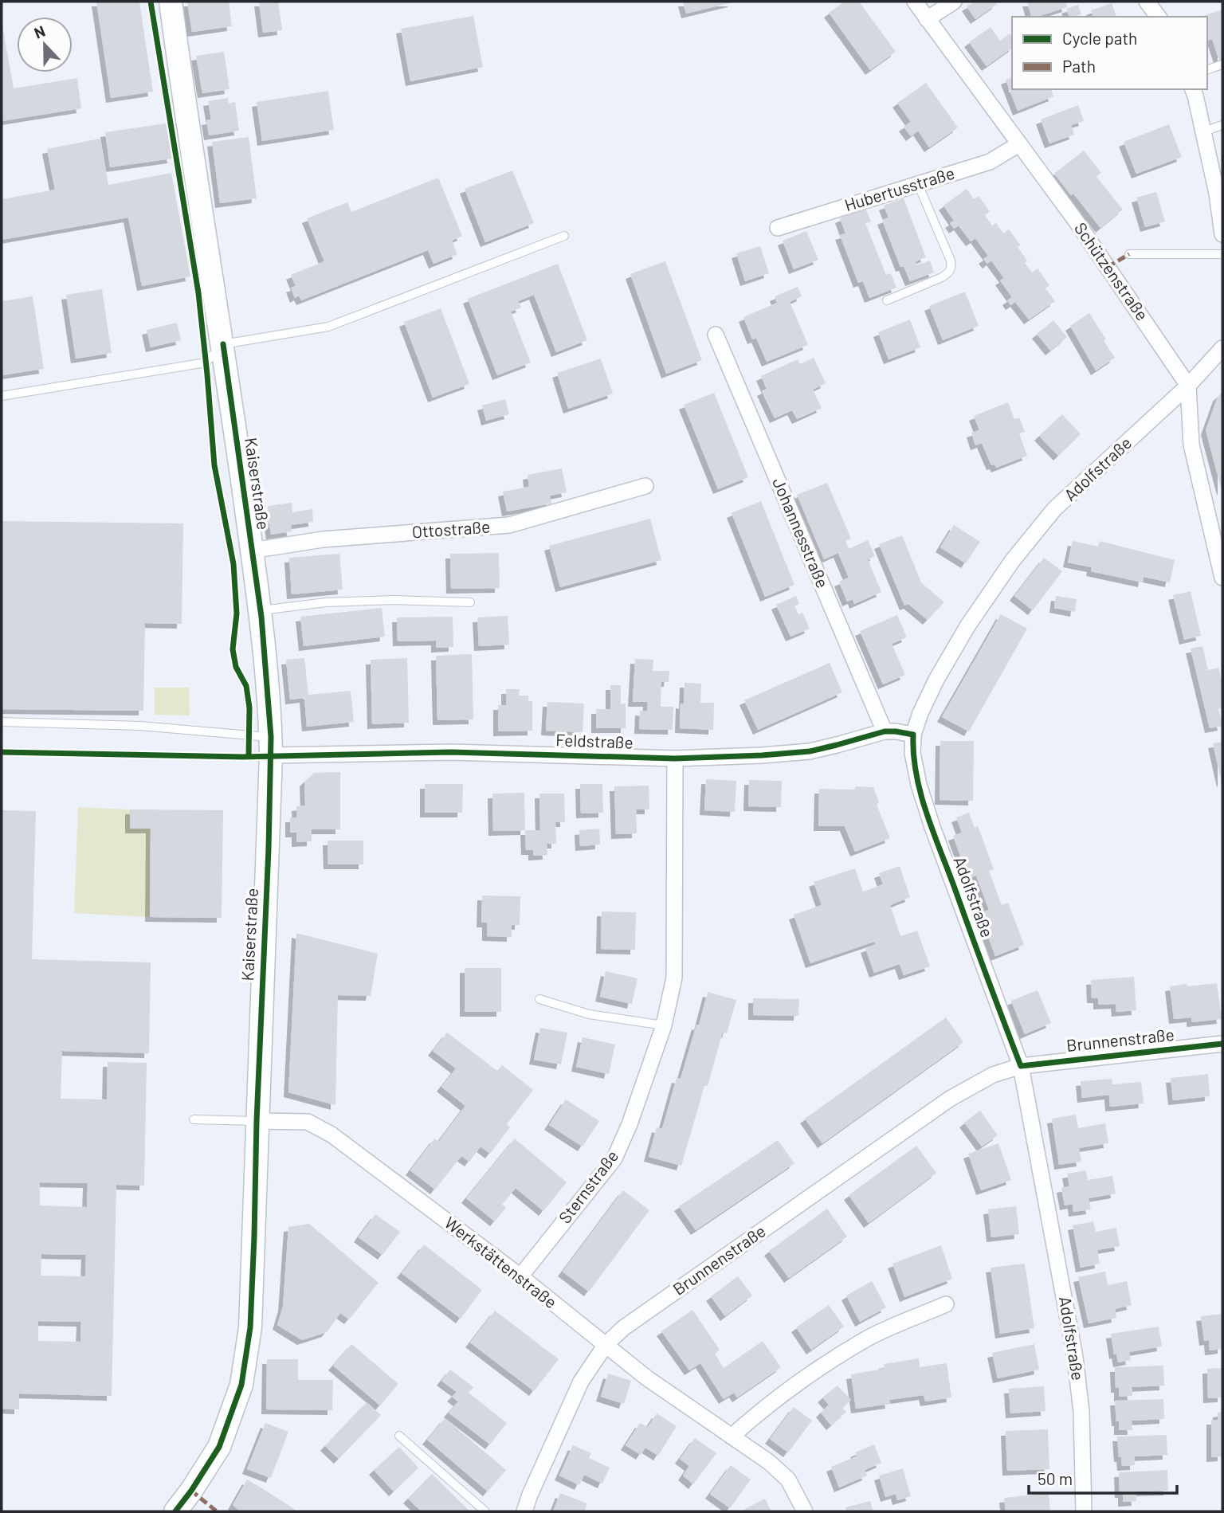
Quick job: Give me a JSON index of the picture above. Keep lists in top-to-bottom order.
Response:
{
  "streets": {
    "main road": ["Kaiserstraße"],
    "street": [
      "Hubertusstraße",
      "Schützenstraße",
      "Adolfstraße",
      "Ottostraße",
      "Johannesstraße",
      "Feldstraße",
      "Brunnenstraße",
      "Sternstraße",
      "Werkstättenstraße"
    ]
  },
  "crossings": [
    ["Hubertusstraße", "Schützenstraße"],
    ["Schützenstraße", "Adolfstraße"],
    ["Adolfstraße", "Feldstraße"],
    ["Adolfstraße", "Brunnenstraße"],
    ["Kaiserstraße", "Ottostraße"],
    ["Kaiserstraße", "Feldstraße"],
    ["Kaiserstraße", "Werkstättenstraße"],
    ["Johannesstraße", "Feldstraße"],
    ["Feldstraße", "Sternstraße"],
    ["Brunnenstraße", "Werkstättenstraße"],
    ["Sternstraße", "Werkstättenstraße"]
  ],
  "legend": ["Cycle path", "Path"],
  "scale_bar": "50 m",
  "north": "top"
}
